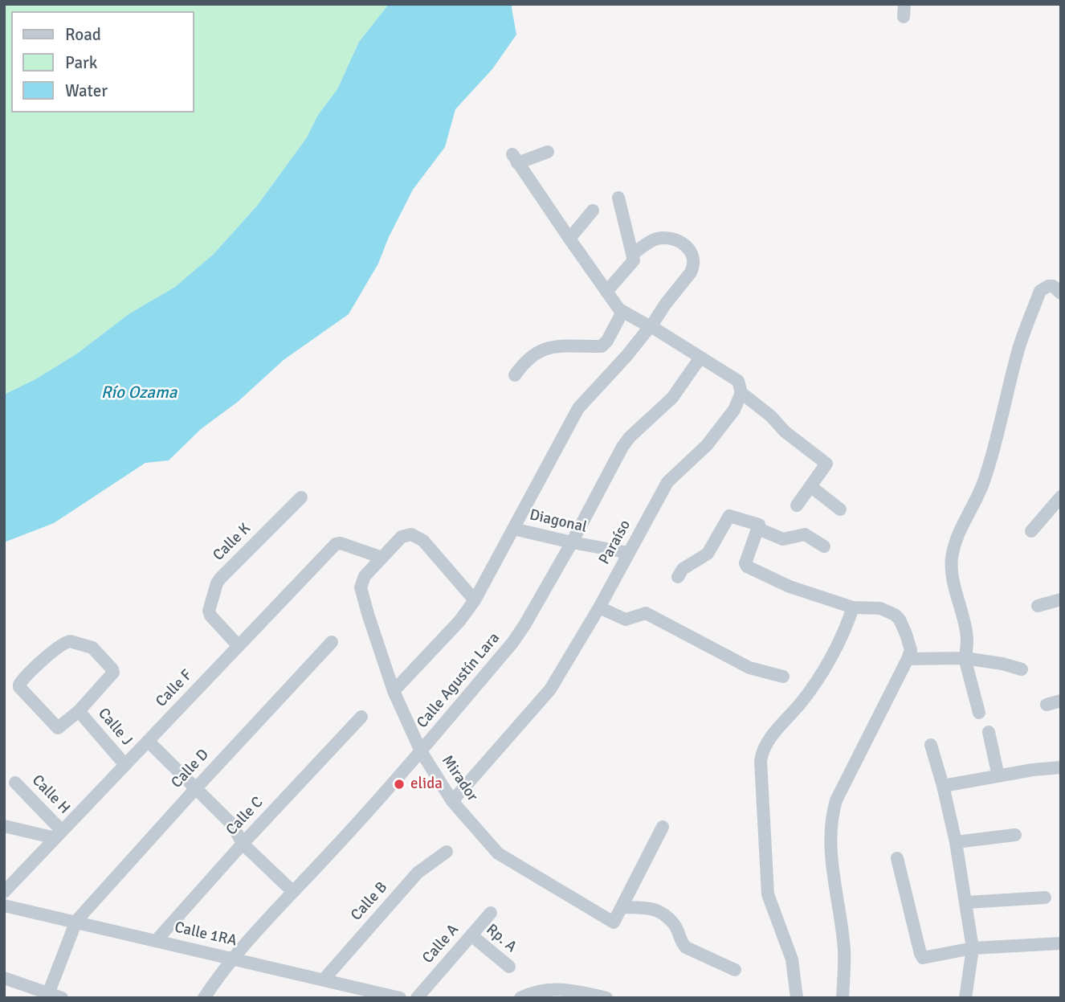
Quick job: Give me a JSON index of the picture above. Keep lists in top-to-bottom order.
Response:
{
  "streets": {
    "street": [
      "Diagonal",
      "Calle K",
      "Paraíso",
      "Calle Agustín Lara",
      "Calle F",
      "Calle J",
      "Calle D",
      "Mirador",
      "Calle H",
      "Calle C",
      "Calle B",
      "Calle 1RA",
      "Rp. A",
      "Calle A"
    ]
  },
  "crossings": [
    ["Diagonal", "Paraíso"],
    ["Diagonal", "Calle Agustín Lara"],
    ["Calle K", "Calle F"],
    ["Paraíso", "Mirador"],
    ["Calle Agustín Lara", "Mirador"],
    ["Calle Agustín Lara", "Calle 1RA"],
    ["Calle F", "Calle J"],
    ["Calle F", "Mirador"],
    ["Calle F", "Calle H"],
    ["Calle D", "Calle 1RA"],
    ["Calle C", "Calle 1RA"],
    ["Calle B", "Calle 1RA"],
    ["Rp. A", "Calle A"]
  ],
  "water": ["Río Ozama"],
  "places": ["elida"],
  "legend": ["Road", "Park", "Water"]
}
